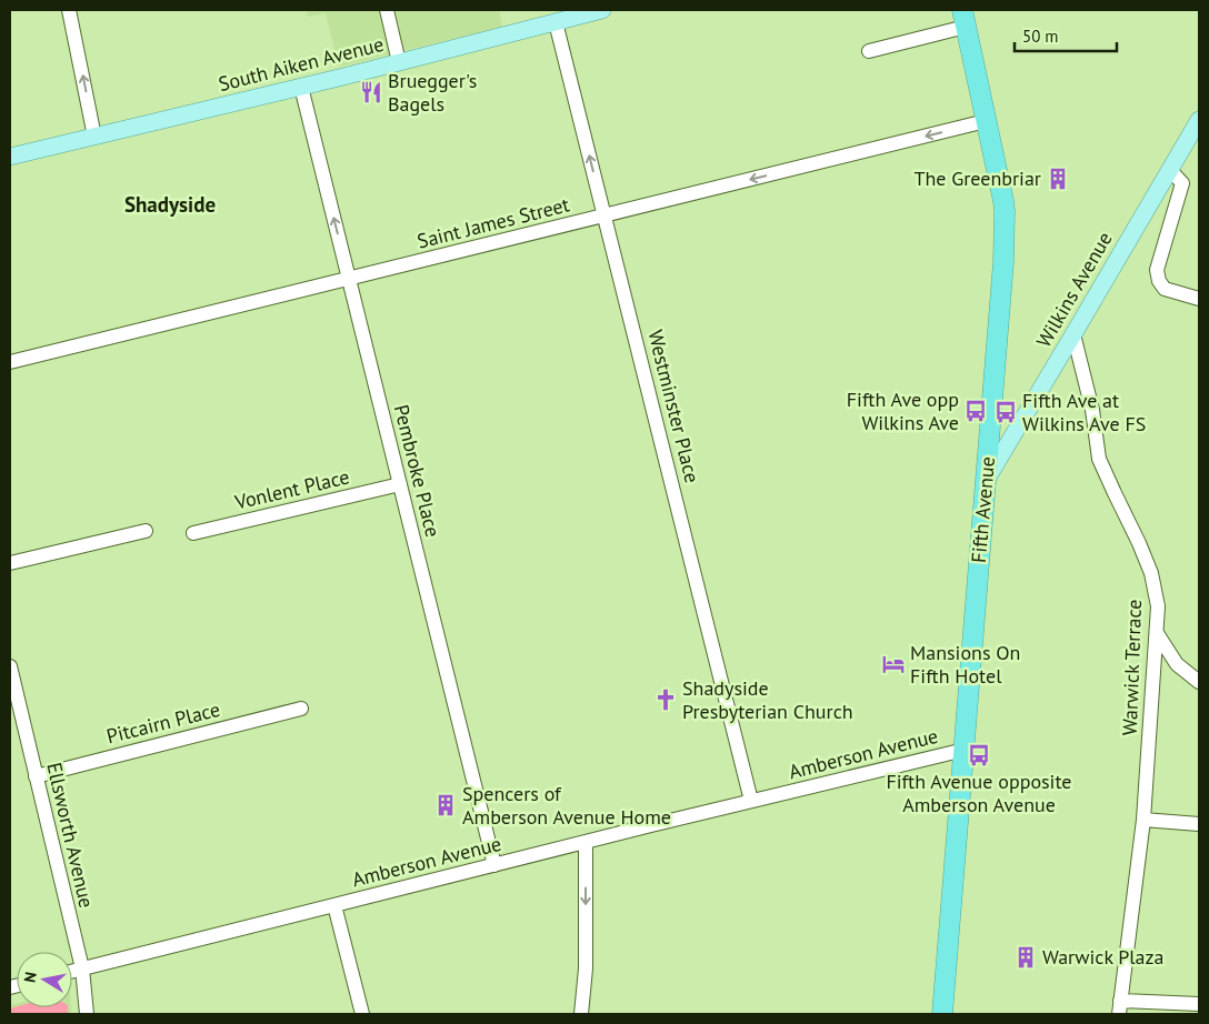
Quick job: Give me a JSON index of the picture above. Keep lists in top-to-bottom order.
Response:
{
  "streets": {
    "highway": ["Fifth Avenue"],
    "main road": ["South Aiken Avenue", "Wilkins Avenue"],
    "street": [
      "Saint James Street",
      "Westminster Place",
      "Pembroke Place",
      "Vonlent Place",
      "Warwick Terrace",
      "Pitcairn Place",
      "Amberson Avenue",
      "Ellsworth Avenue"
    ]
  },
  "crossings": [
    ["South Aiken Avenue", "Westminster Place"],
    ["South Aiken Avenue", "Pembroke Place"],
    ["Saint James Street", "Westminster Place"],
    ["Saint James Street", "Pembroke Place"],
    ["Saint James Street", "Fifth Avenue"],
    ["Wilkins Avenue", "Fifth Avenue"],
    ["Wilkins Avenue", "Warwick Terrace"],
    ["Westminster Place", "Amberson Avenue"],
    ["Pembroke Place", "Vonlent Place"],
    ["Pembroke Place", "Amberson Avenue"],
    ["Fifth Avenue", "Amberson Avenue"],
    ["Pitcairn Place", "Ellsworth Avenue"],
    ["Amberson Avenue", "Ellsworth Avenue"]
  ],
  "one_way": ["Saint James Street"],
  "districts": ["Shadyside"],
  "places": {
    "restaurant": ["Bruegger's Bagels"],
    "building": ["The Greenbriar", "Spencers of Amberson Avenue Home", "Warwick Plaza"],
    "bus stop": ["Fifth Ave opp Wilkins Ave", "Fifth Ave at Wilkins Ave FS", "Fifth Avenue opposite Amberson Avenue"],
    "hotel": ["Mansions On Fifth Hotel"],
    "church": ["Shadyside Presbyterian Church"]
  },
  "scale_bar": "50 m",
  "north": "left"
}
